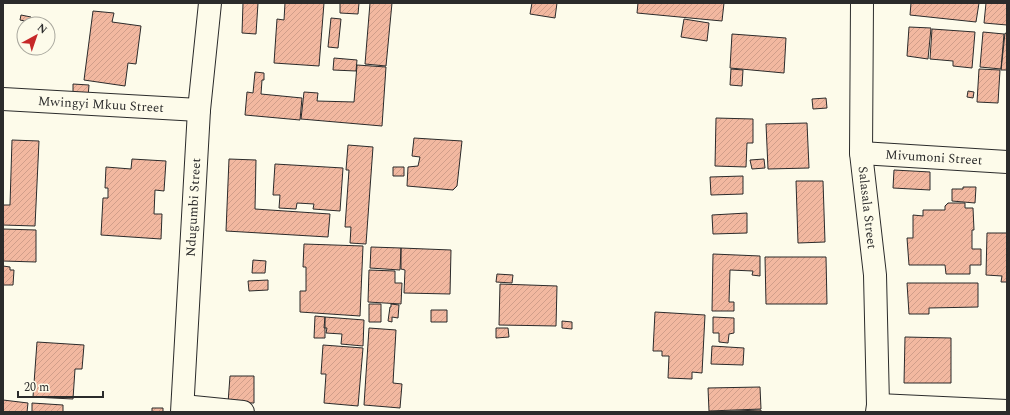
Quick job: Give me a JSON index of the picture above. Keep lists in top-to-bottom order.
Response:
{
  "streets": {
    "street": [
      "Mwingyi Mkuu Street",
      "Mivumoni Street",
      "Ndugumbi Street",
      "Salasala Street"
    ]
  },
  "crossings": [
    ["Mwingyi Mkuu Street", "Ndugumbi Street"],
    ["Mivumoni Street", "Salasala Street"]
  ],
  "scale_bar": "20 m",
  "north": "top right"
}
